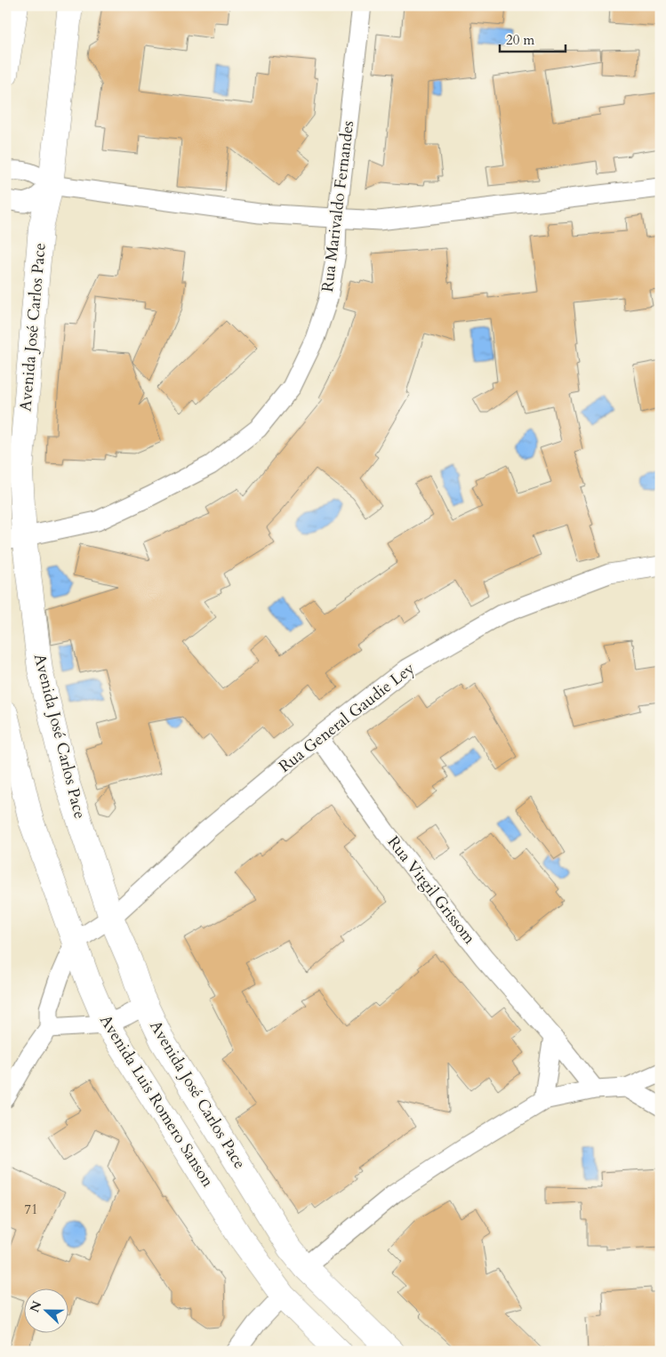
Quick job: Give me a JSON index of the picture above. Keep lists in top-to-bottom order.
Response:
{
  "streets": {
    "main road": ["Avenida José Carlos Pace", "Avenida Luis Romero Sanson"],
    "street": ["Rua Marivaldo Fernandes", "Rua General Gaudie Ley", "Rua Virgil Grissom"]
  },
  "crossings": [
    ["Rua Marivaldo Fernandes", "Avenida José Carlos Pace"],
    ["Avenida José Carlos Pace", "Rua General Gaudie Ley"],
    ["Rua General Gaudie Ley", "Rua Virgil Grissom"],
    ["Rua General Gaudie Ley", "Avenida Luis Romero Sanson"]
  ],
  "house_numbers": ["71"],
  "scale_bar": "20 m",
  "north": "left"
}
